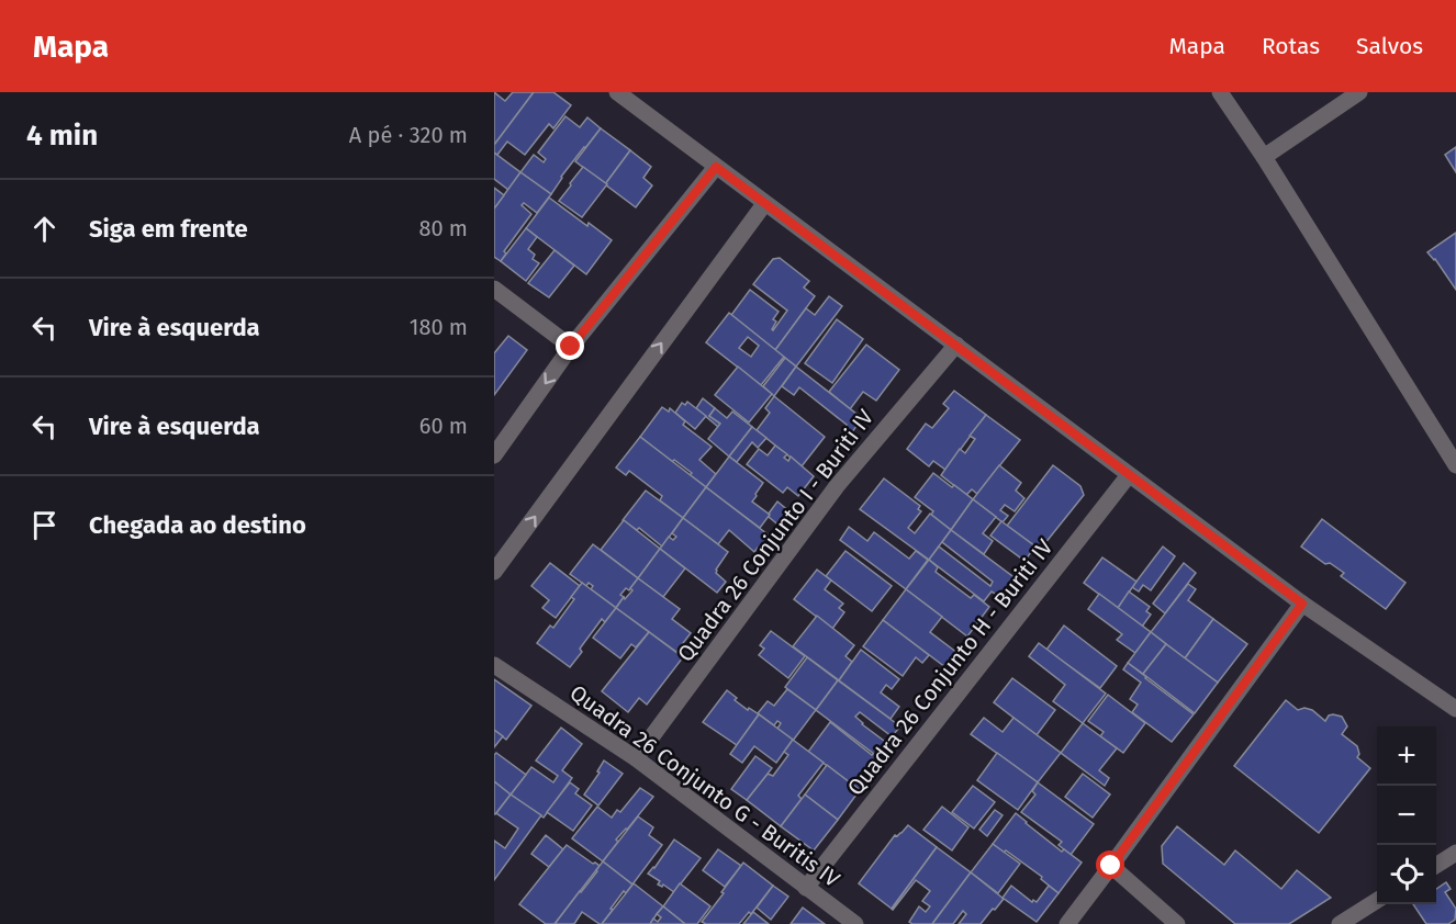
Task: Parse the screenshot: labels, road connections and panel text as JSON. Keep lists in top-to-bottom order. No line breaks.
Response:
{"streets":{"street":["Quadra 26 Conjunto I - Buriti IV","Quadra 26 Conjunto H - Buriti IV","Quadra 26 Conjunto G - Buritis IV"]},"crossings":[["Quadra 26 Conjunto I - Buriti IV","Quadra 26 Conjunto G - Buritis IV"],["Quadra 26 Conjunto H - Buriti IV","Quadra 26 Conjunto G - Buritis IV"]],"page":{"header":"Mapa","nav":["Mapa","Rotas","Salvos"],"heading":["4 min","A pé · 320 m"],"list":[["Siga em frente","80 m"],["Vire à esquerda","180 m"],["Vire à esquerda","60 m"],"Chegada ao destino"],"map_buttons":["+","−"]}}
